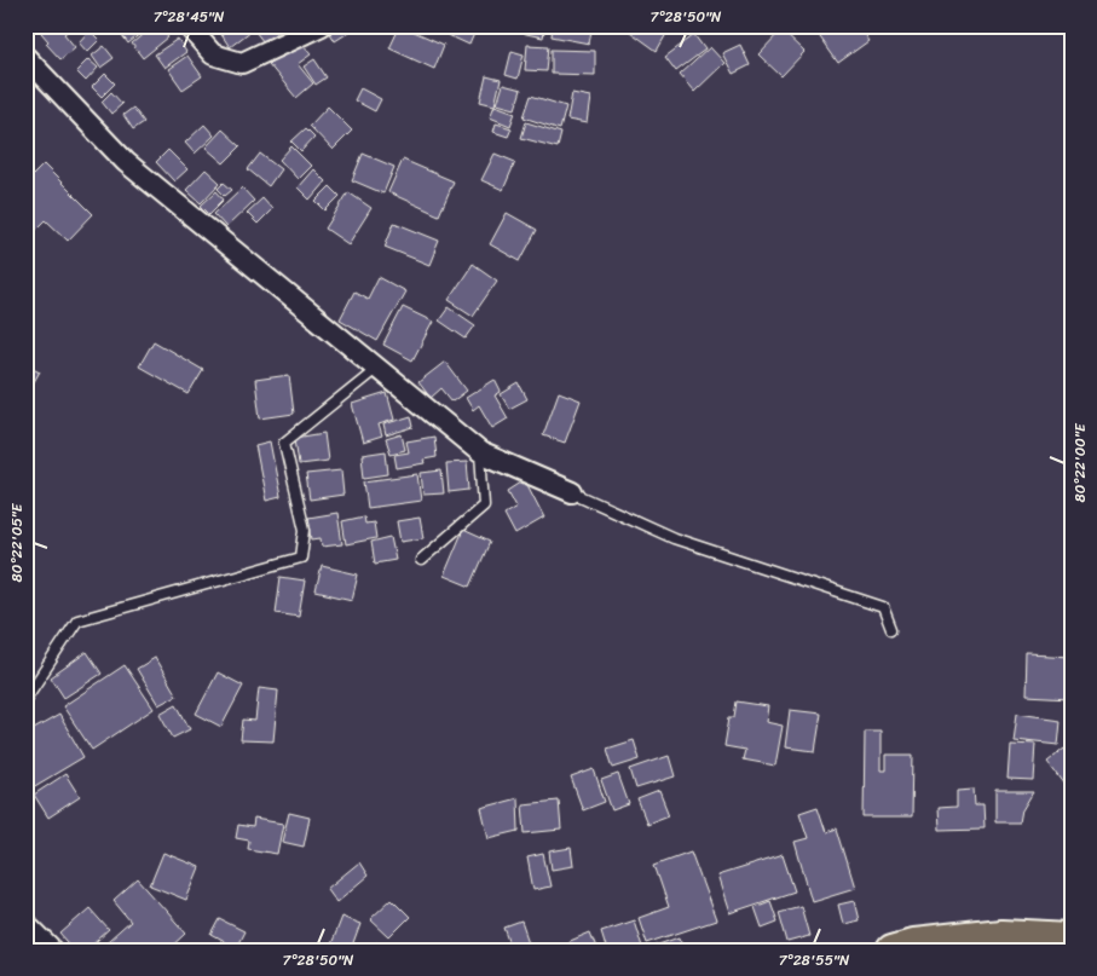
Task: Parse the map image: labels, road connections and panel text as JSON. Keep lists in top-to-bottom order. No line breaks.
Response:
{"coordinates":["7°28'45\"N","7°28'50\"N","80°22'00\"E","80°22'05\"E","7°28'55\"N"]}
